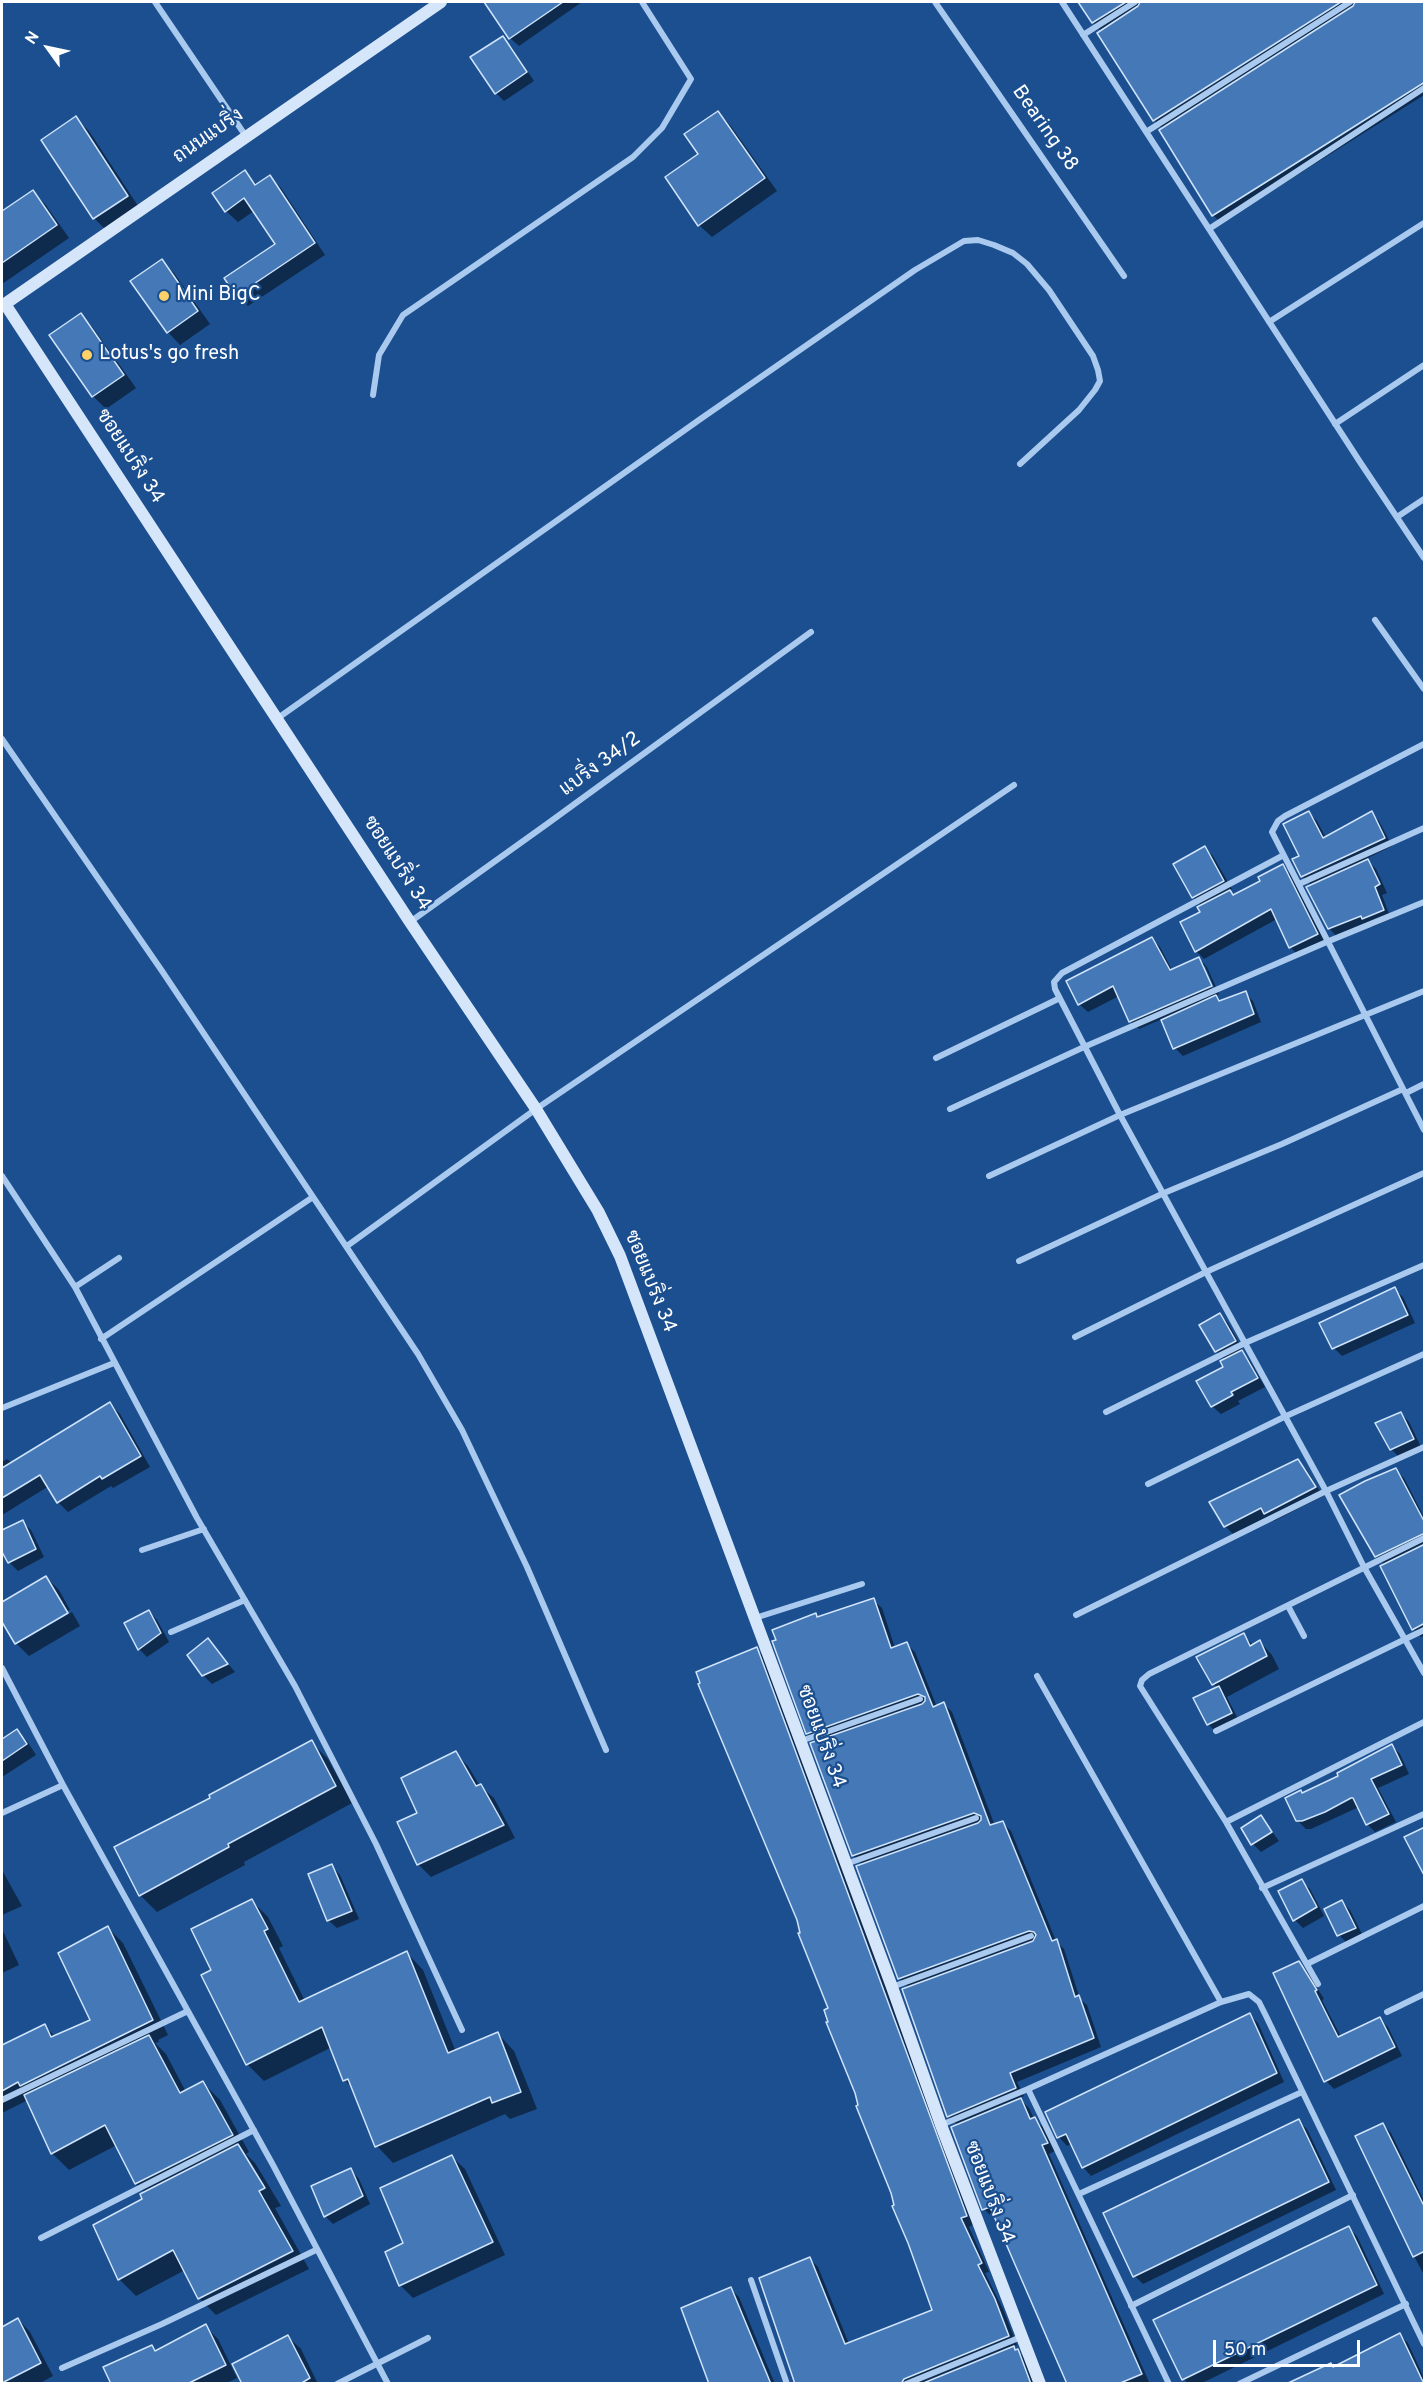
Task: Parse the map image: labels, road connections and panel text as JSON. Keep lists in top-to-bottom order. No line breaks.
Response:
{"streets":{"street":["Bearing 38","ถนนแบริ่ง","ซอยแบริ่ง 34","แบริ่ง 34/2"]},"crossings":[["ถนนแบริ่ง","ซอยแบริ่ง 34"],["ซอยแบริ่ง 34","แบริ่ง 34/2"]],"places":["Mini BigC","Lotus's go fresh"],"scale_bar":"50 m","north":"top left"}
